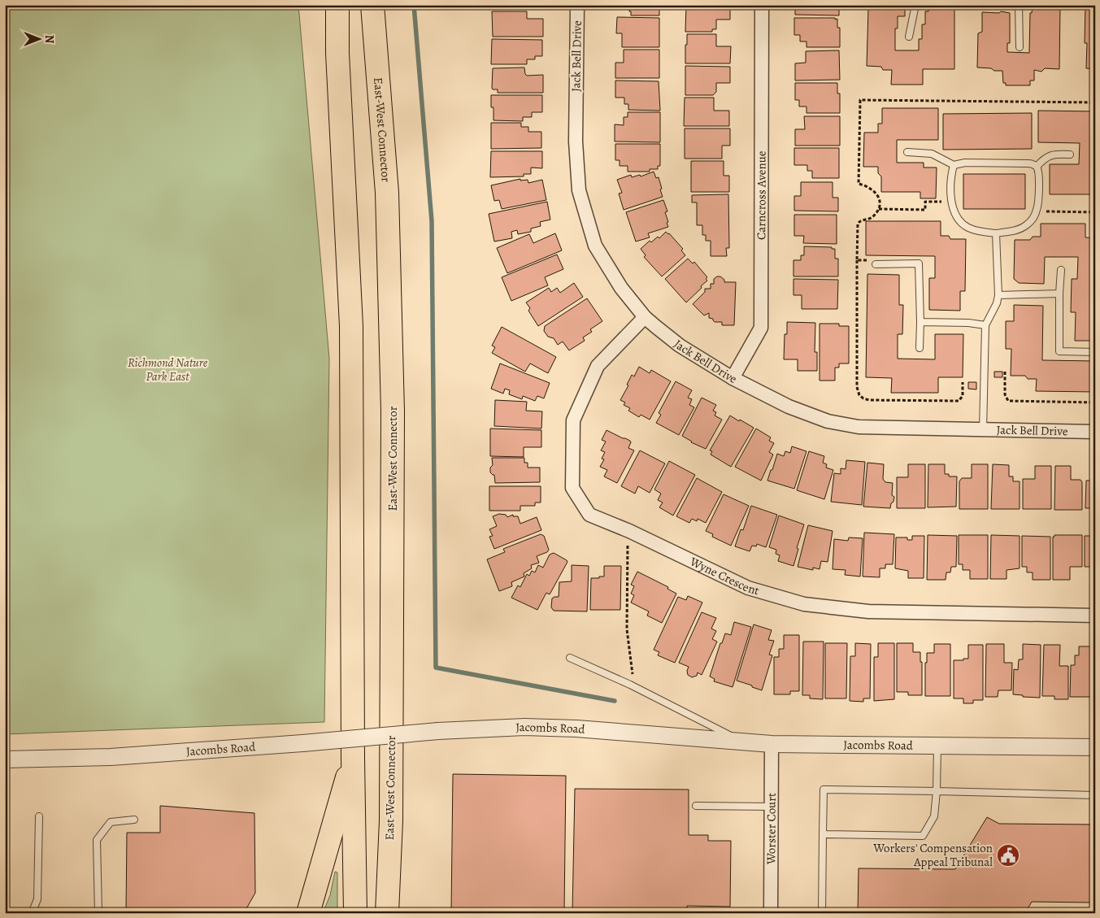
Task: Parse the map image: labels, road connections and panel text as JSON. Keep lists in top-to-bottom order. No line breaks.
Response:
{"streets":{"highway":["East-West Connector"],"street":["Jack Bell Drive","Carncross Avenue","Wyne Crescent","Jacombs Road","Worster Court"]},"crossings":[["Jack Bell Drive","Carncross Avenue"],["Jack Bell Drive","Wyne Crescent"],["Jacombs Road","Worster Court"]],"parks":["Richmond Nature Park East"],"places":{"public building":["Workers' Compensation Appeal Tribunal"]},"north":"right"}
